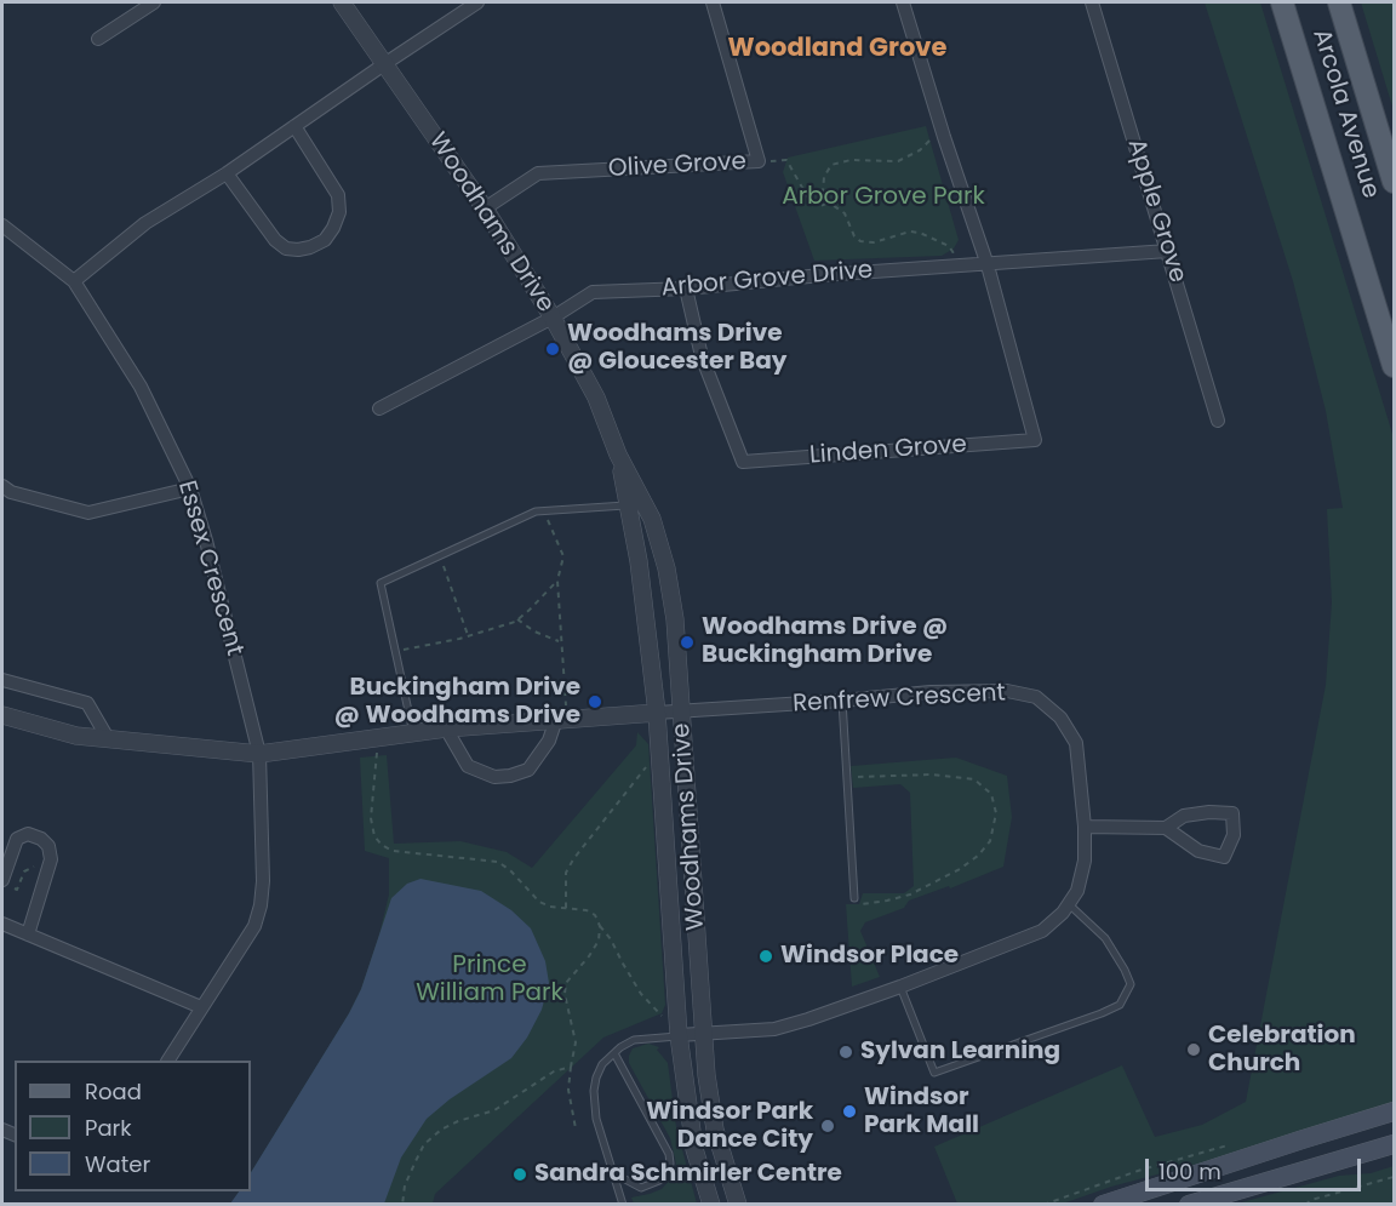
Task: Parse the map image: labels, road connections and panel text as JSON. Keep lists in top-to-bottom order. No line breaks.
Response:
{"streets":{"main road":["Arcola Avenue"],"street":["Olive Grove","Apple Grove","Woodhams Drive","Arbor Grove Drive","Linden Grove","Essex Crescent","Renfrew Crescent"]},"crossings":[["Olive Grove","Woodhams Drive"],["Apple Grove","Arbor Grove Drive"],["Woodhams Drive","Arbor Grove Drive"],["Woodhams Drive","Renfrew Crescent"],["Arbor Grove Drive","Linden Grove"]],"districts":["Woodland Grove"],"parks":["Arbor Grove Park","Prince William Park"],"places":["Woodhams Drive @ Gloucester Bay","Woodhams Drive @ Buckingham Drive","Buckingham Drive @ Woodhams Drive","Windsor Place","Celebration Church","Sylvan Learning","Windsor Park Mall","Windsor Park Dance City","Sandra Schmirler Centre"],"legend":["Road","Park","Water"],"scale_bar":"100 m"}
